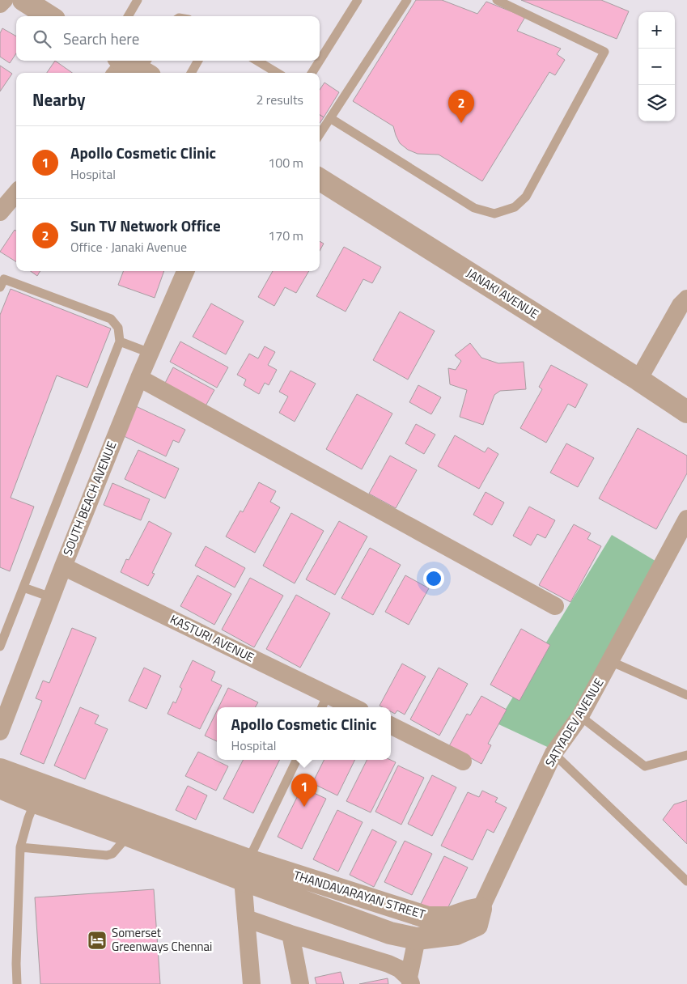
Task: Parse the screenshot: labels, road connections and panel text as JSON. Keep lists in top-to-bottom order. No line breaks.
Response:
{"streets":{"street":["JANAKI AVENUE","SOUTH BEACH AVENUE","KASTURI AVENUE","SATYADEV AVENUE","THANDAVARAYAN STREET"]},"crossings":[["SOUTH BEACH AVENUE","KASTURI AVENUE"],["SATYADEV AVENUE","THANDAVARAYAN STREET"]],"places":{"hotel":["Somerset Greenways Chennai"]},"page":{"map_buttons":["+","−"],"search":"Search here","heading":["Nearby","2 results"],"pins":["2","1"],"list":[{"mark":"1","name":"Apollo Cosmetic Clinic","note":"Hospital","value":"100 m"},{"mark":"2","name":"Sun TV Network Office","note":"Office · Janaki Avenue","value":"170 m"}],"popup":["Apollo Cosmetic Clinic","Hospital"]}}
